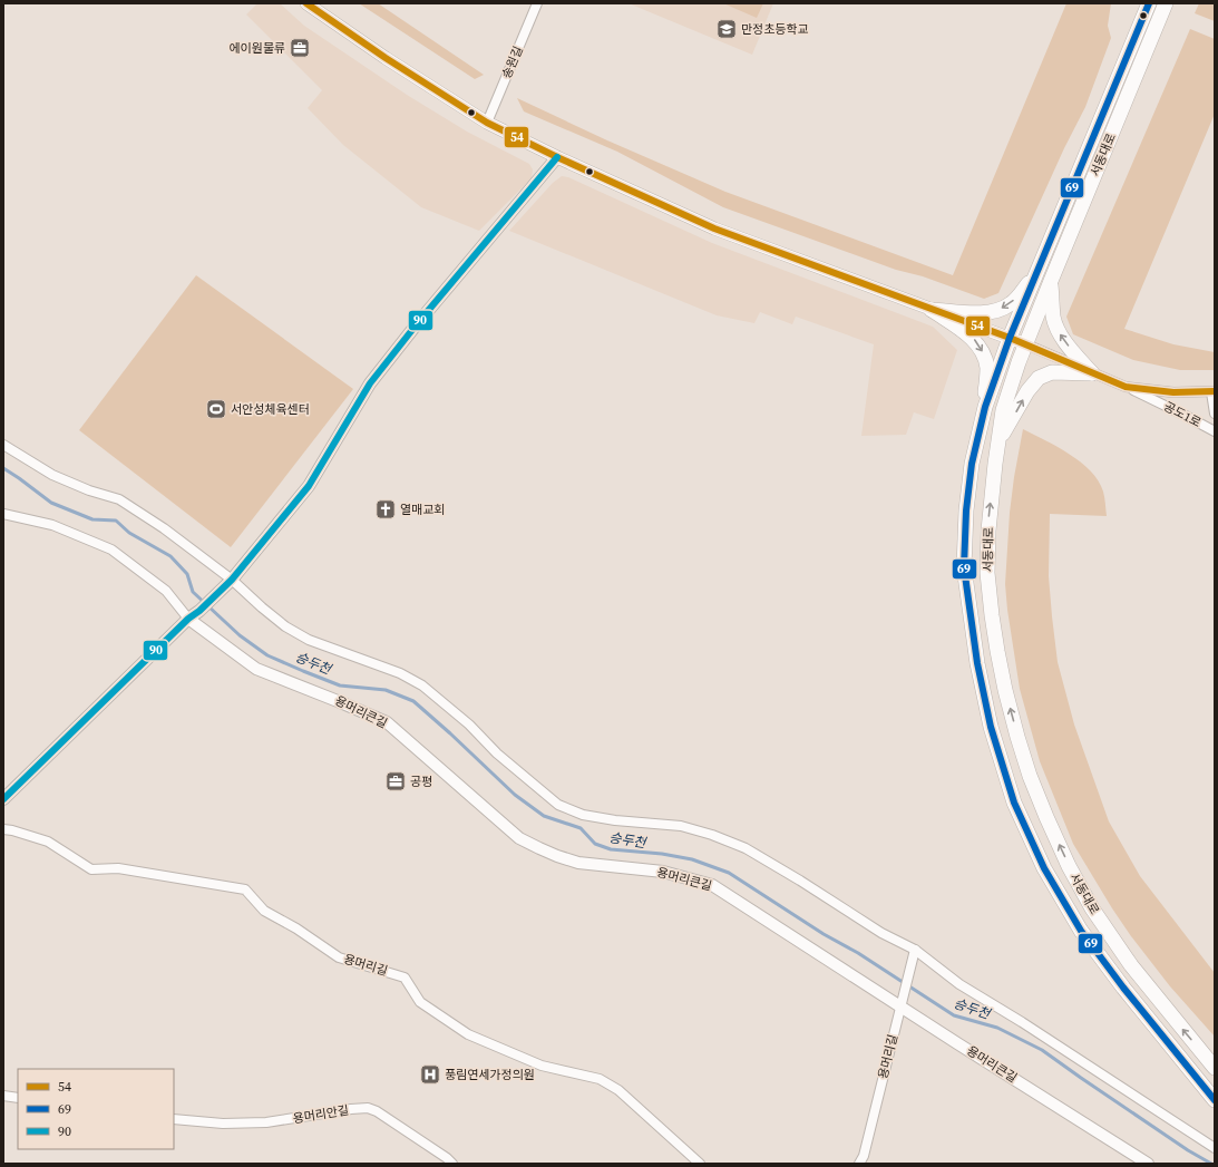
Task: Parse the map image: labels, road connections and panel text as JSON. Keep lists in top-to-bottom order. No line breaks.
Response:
{"streets":{"main road":["서동대로"],"street":["송원길","공도1로","용머리큰길","용머리길","용머리안길"]},"crossings":[["용머리큰길","용머리길"]],"water":["승두천"],"places":{"school or university":["만정초등학교"],"office":["에이원물류","공평"],"sports":["서안성체육센터"],"church":["열매교회"],"hospital":["풍림연세가정의원"]},"lines":["transit line 54","transit line 69","transit line 90"],"legend":["54","69","90"]}
